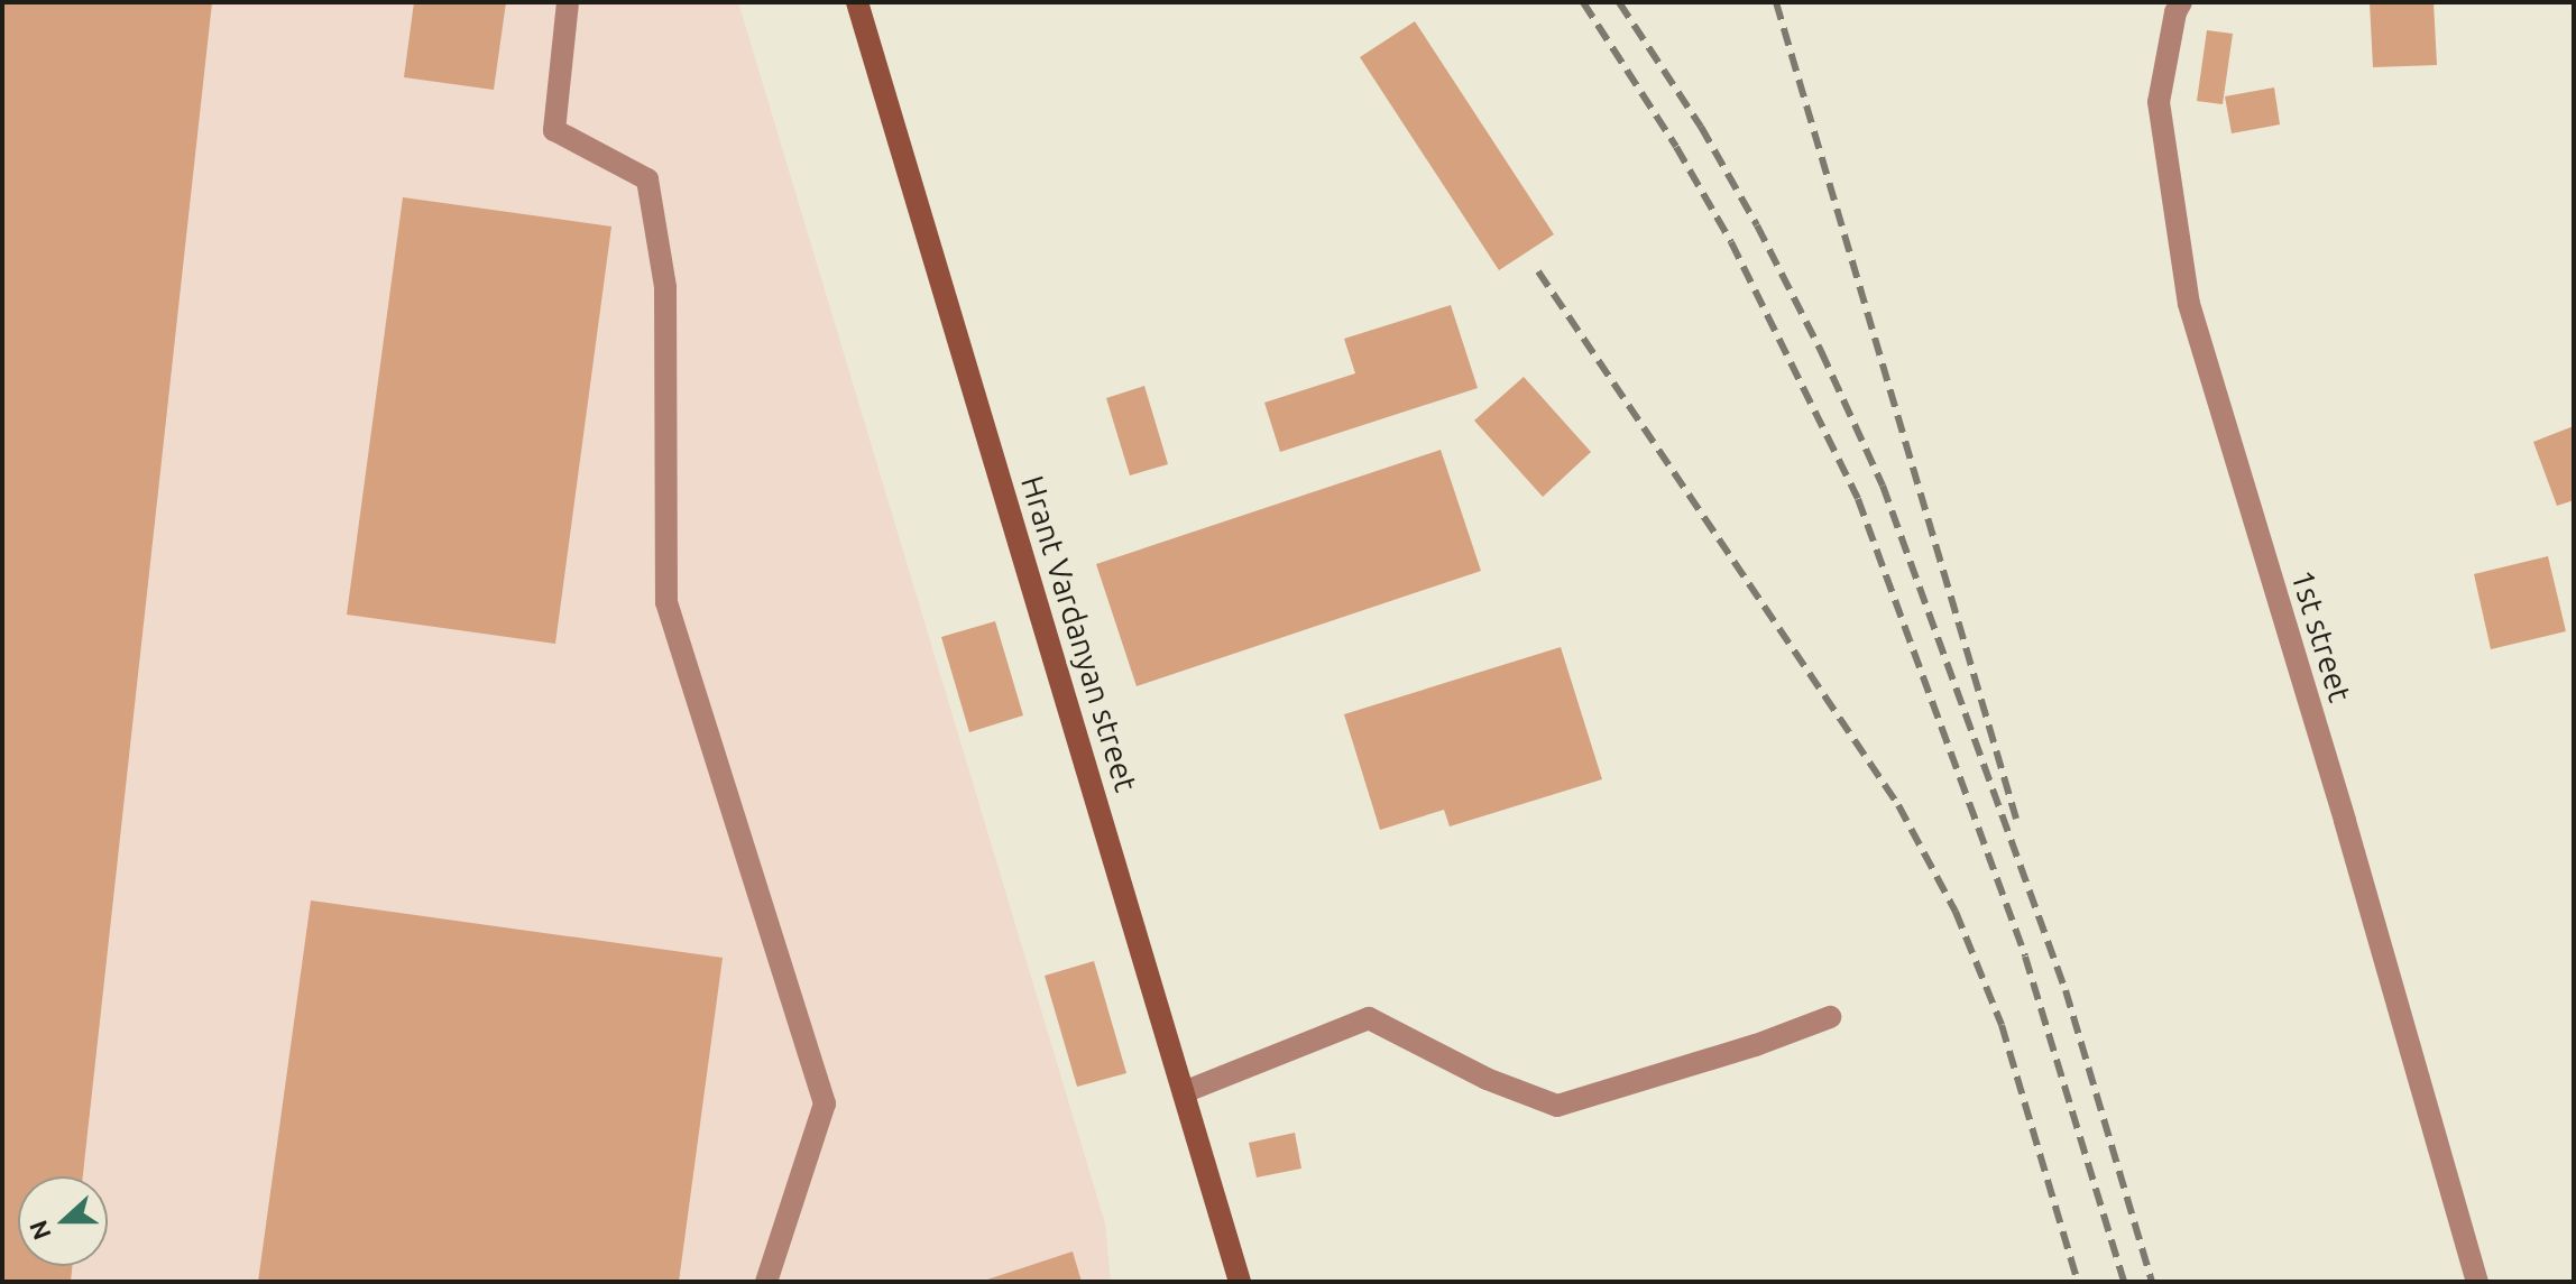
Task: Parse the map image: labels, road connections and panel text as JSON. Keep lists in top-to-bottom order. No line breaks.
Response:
{"streets":{"main road":["Hrant Vardanyan street"],"street":["1st street"]},"north":"left"}
